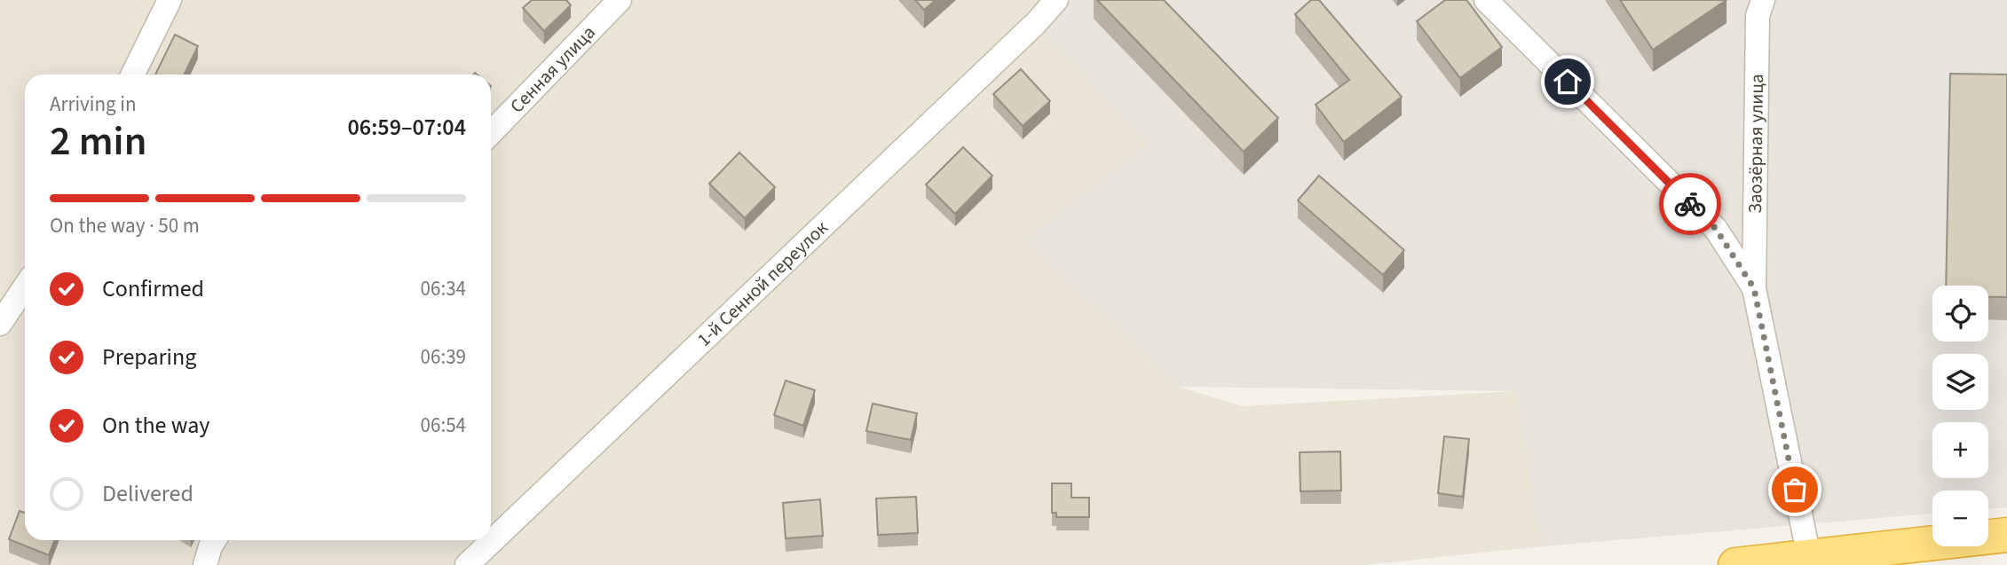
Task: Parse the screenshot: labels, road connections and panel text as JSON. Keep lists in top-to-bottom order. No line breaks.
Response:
{"streets":{"street":["Сенная улица","Заозёрная улица","1-й Сенной переулок"]},"page":{"heading":["2 min","Arriving in","06:59–07:04"],"bar":"On the way · 50 m","list":[["Confirmed","06:34"],["Preparing","06:39"],["On the way","06:54"],"Delivered"],"map_buttons":["+","−"]}}
